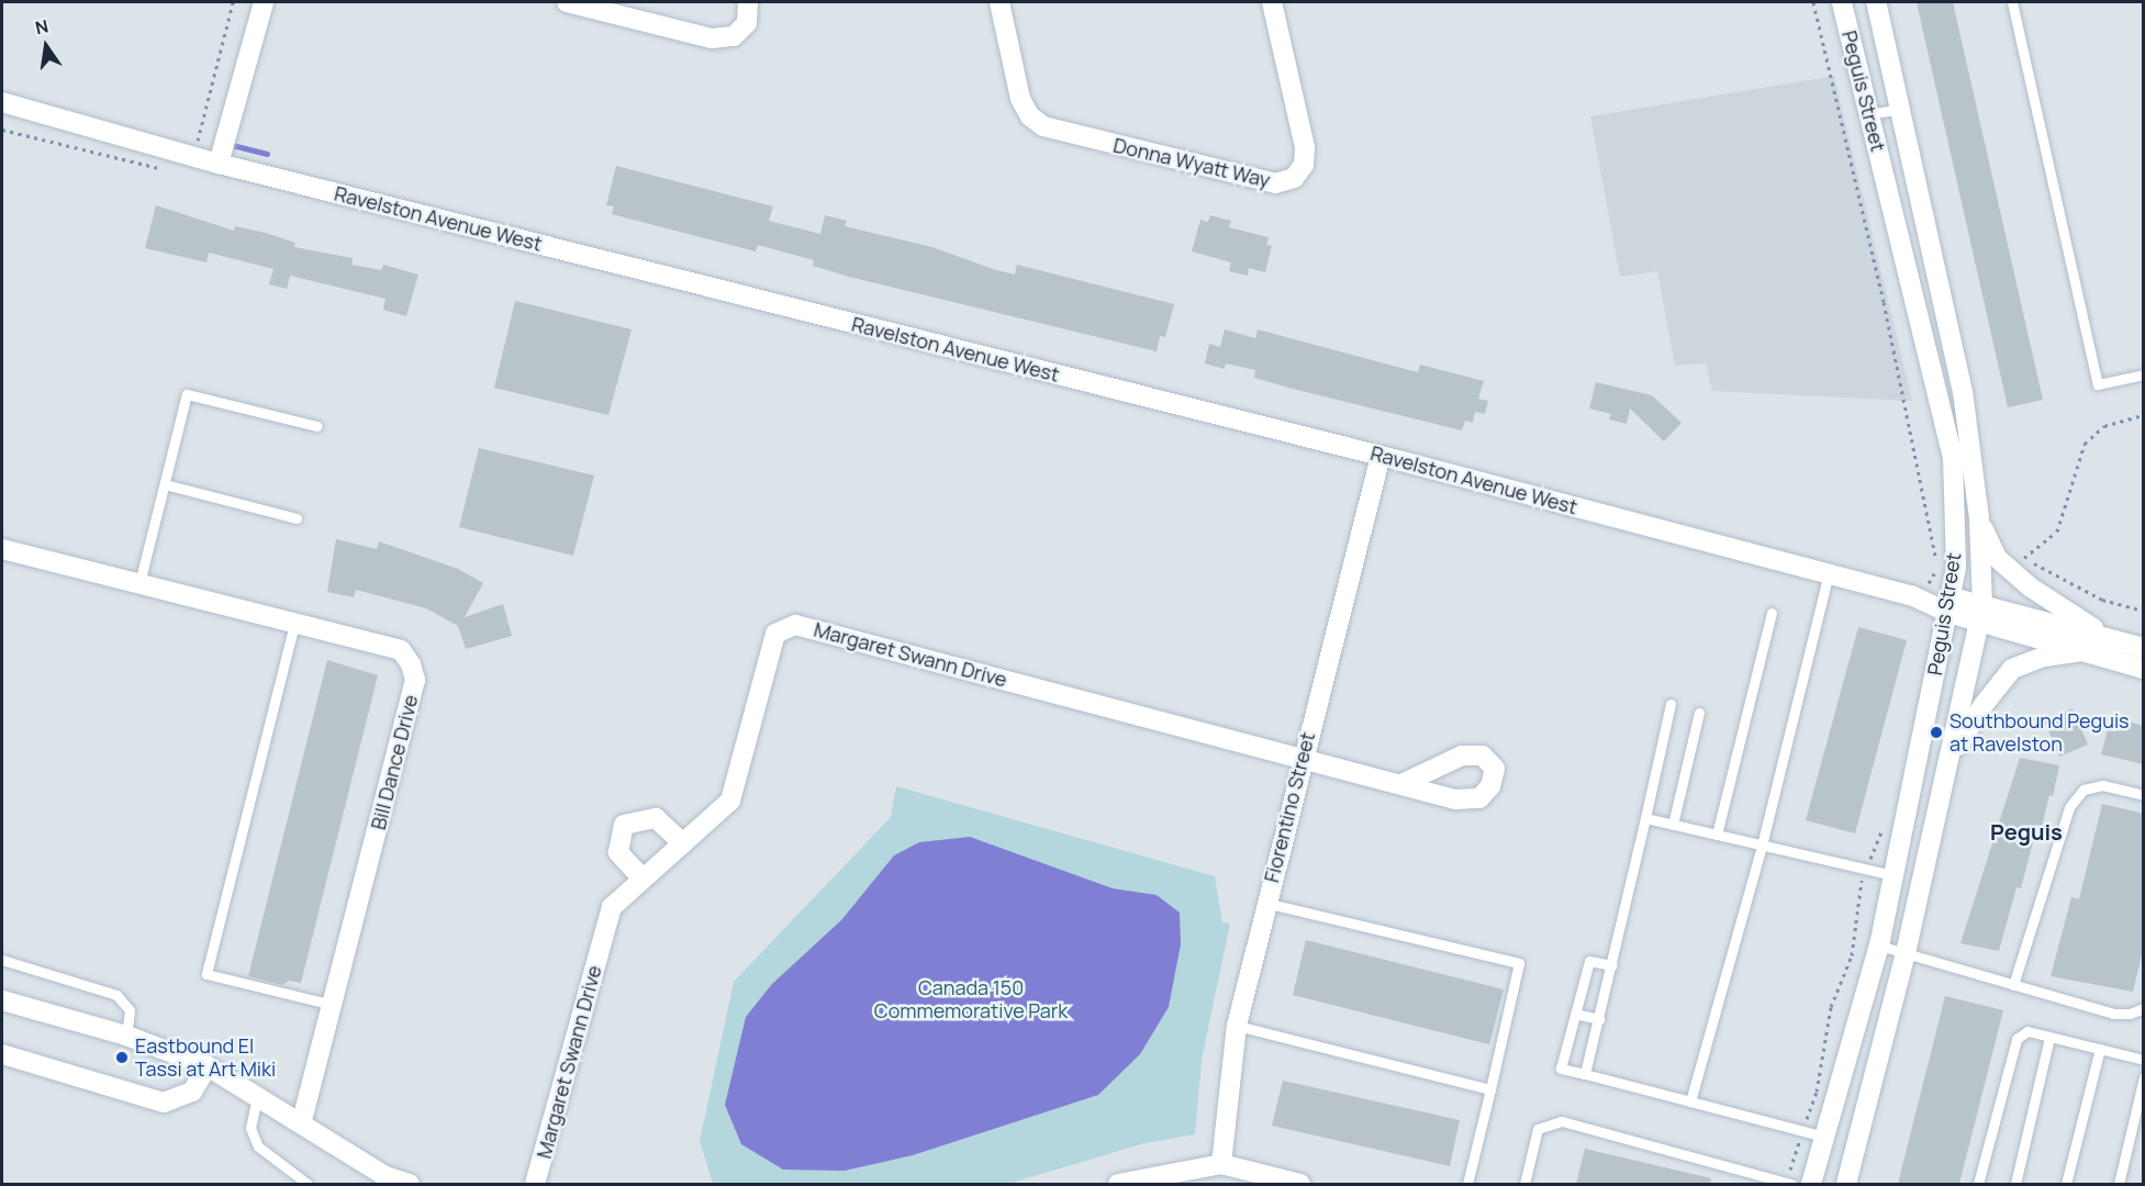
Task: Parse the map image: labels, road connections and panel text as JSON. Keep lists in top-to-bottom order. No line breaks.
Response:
{"streets":{"street":["Peguis Street","Donna Wyatt Way","Ravelston Avenue West","Margaret Swann Drive","Bill Dance Drive","Fiorentino Street"]},"crossings":[["Peguis Street","Ravelston Avenue West"],["Ravelston Avenue West","Fiorentino Street"],["Margaret Swann Drive","Fiorentino Street"]],"districts":["Peguis"],"parks":["Canada 150 Commemorative Park"],"places":["Southbound Peguis at Ravelston","Eastbound El Tassi at Art Miki"],"north":"top"}
